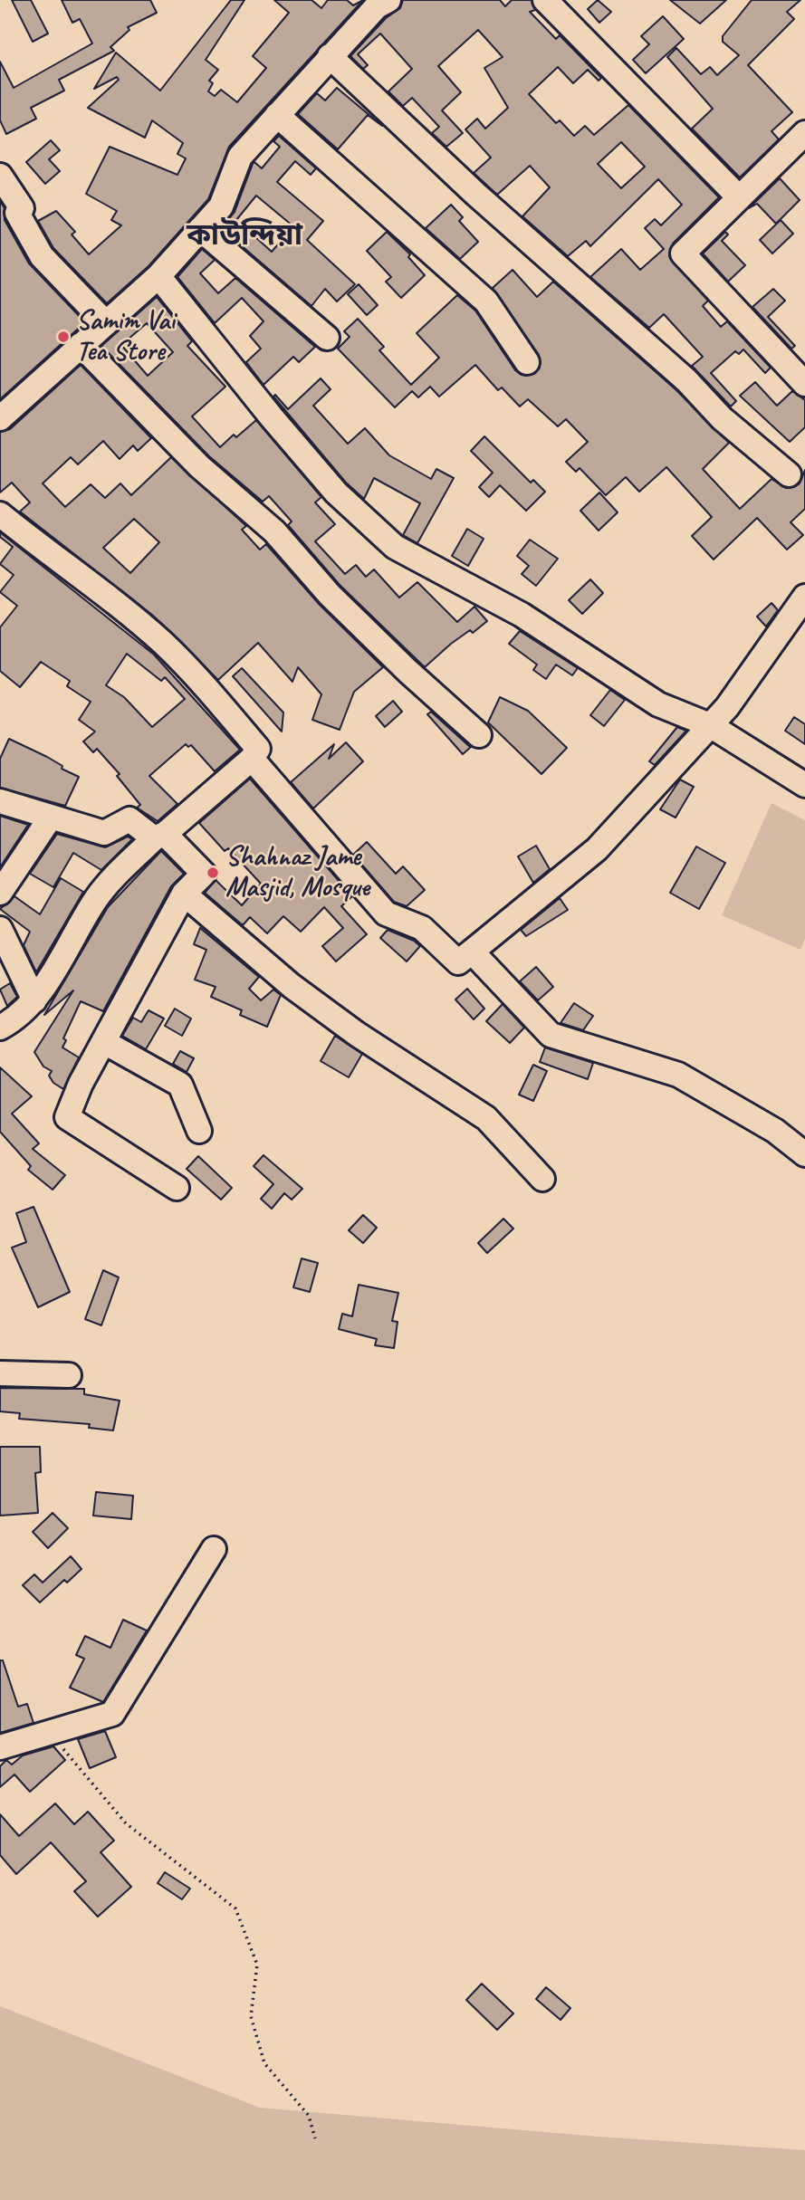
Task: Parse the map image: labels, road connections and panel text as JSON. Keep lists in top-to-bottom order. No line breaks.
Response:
{"districts":["কাউন্দিয়া"],"places":["Samim Vai Tea Store","Shahnaz Jame Masjid, Mosque"]}
